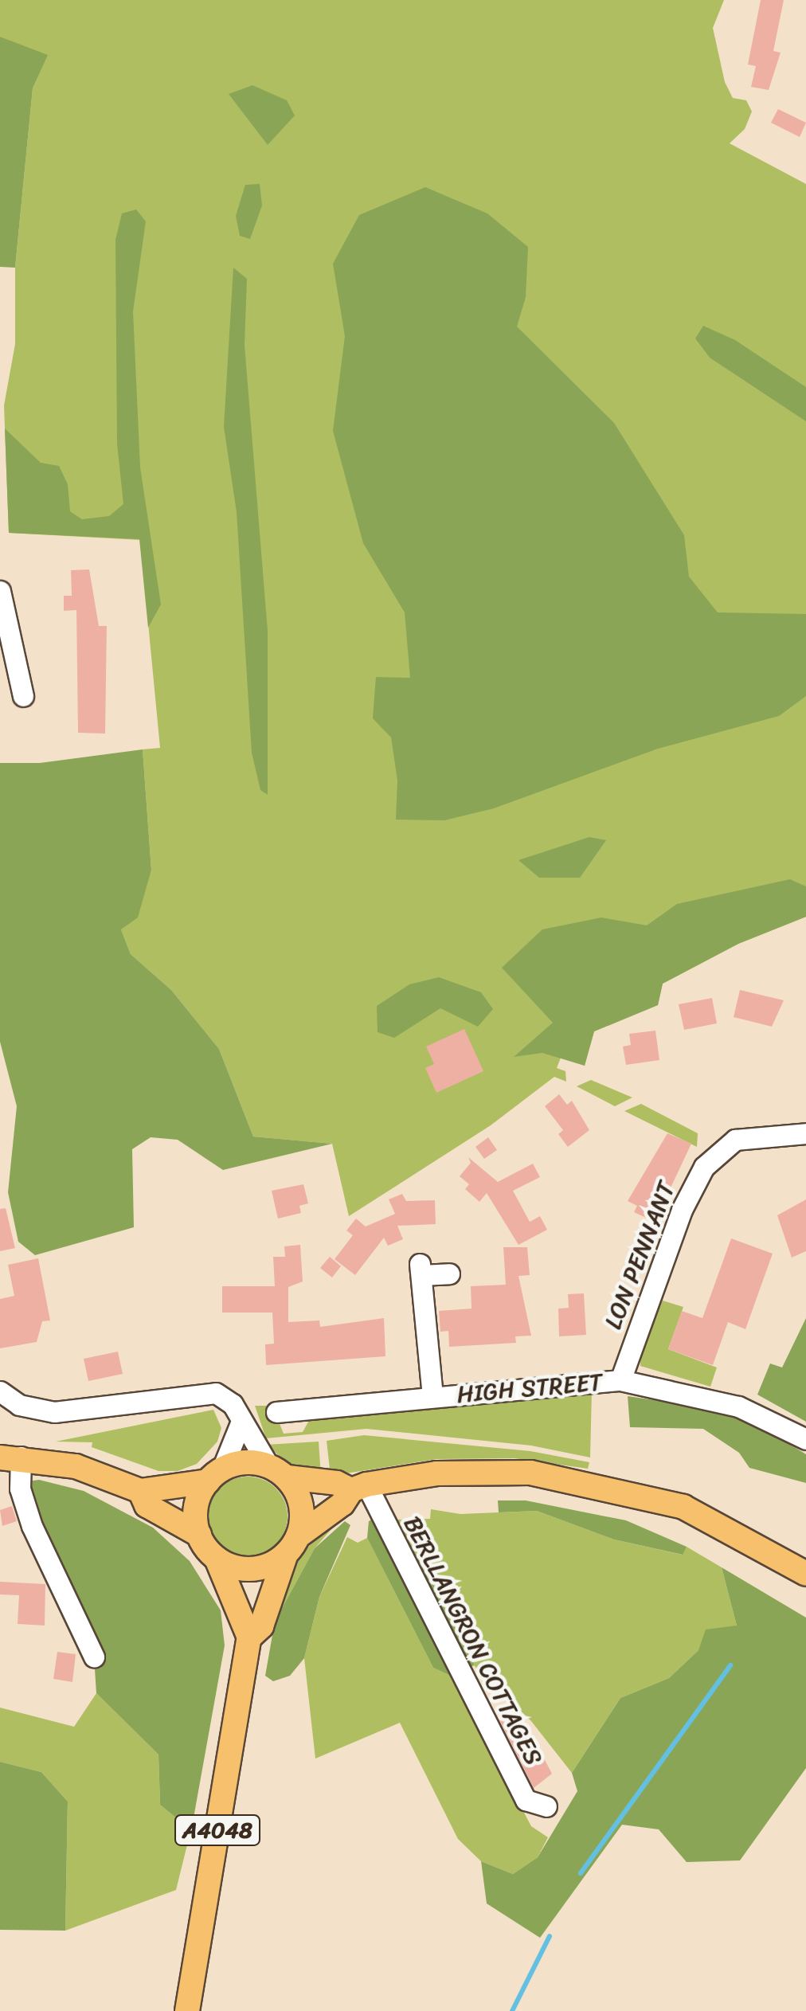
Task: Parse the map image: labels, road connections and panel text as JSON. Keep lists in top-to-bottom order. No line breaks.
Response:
{"streets":{"main road":["A4048"],"street":["LON PENNANT","HIGH STREET","BERLLANGRON COTTAGES"]},"crossings":[["LON PENNANT","HIGH STREET"]]}
